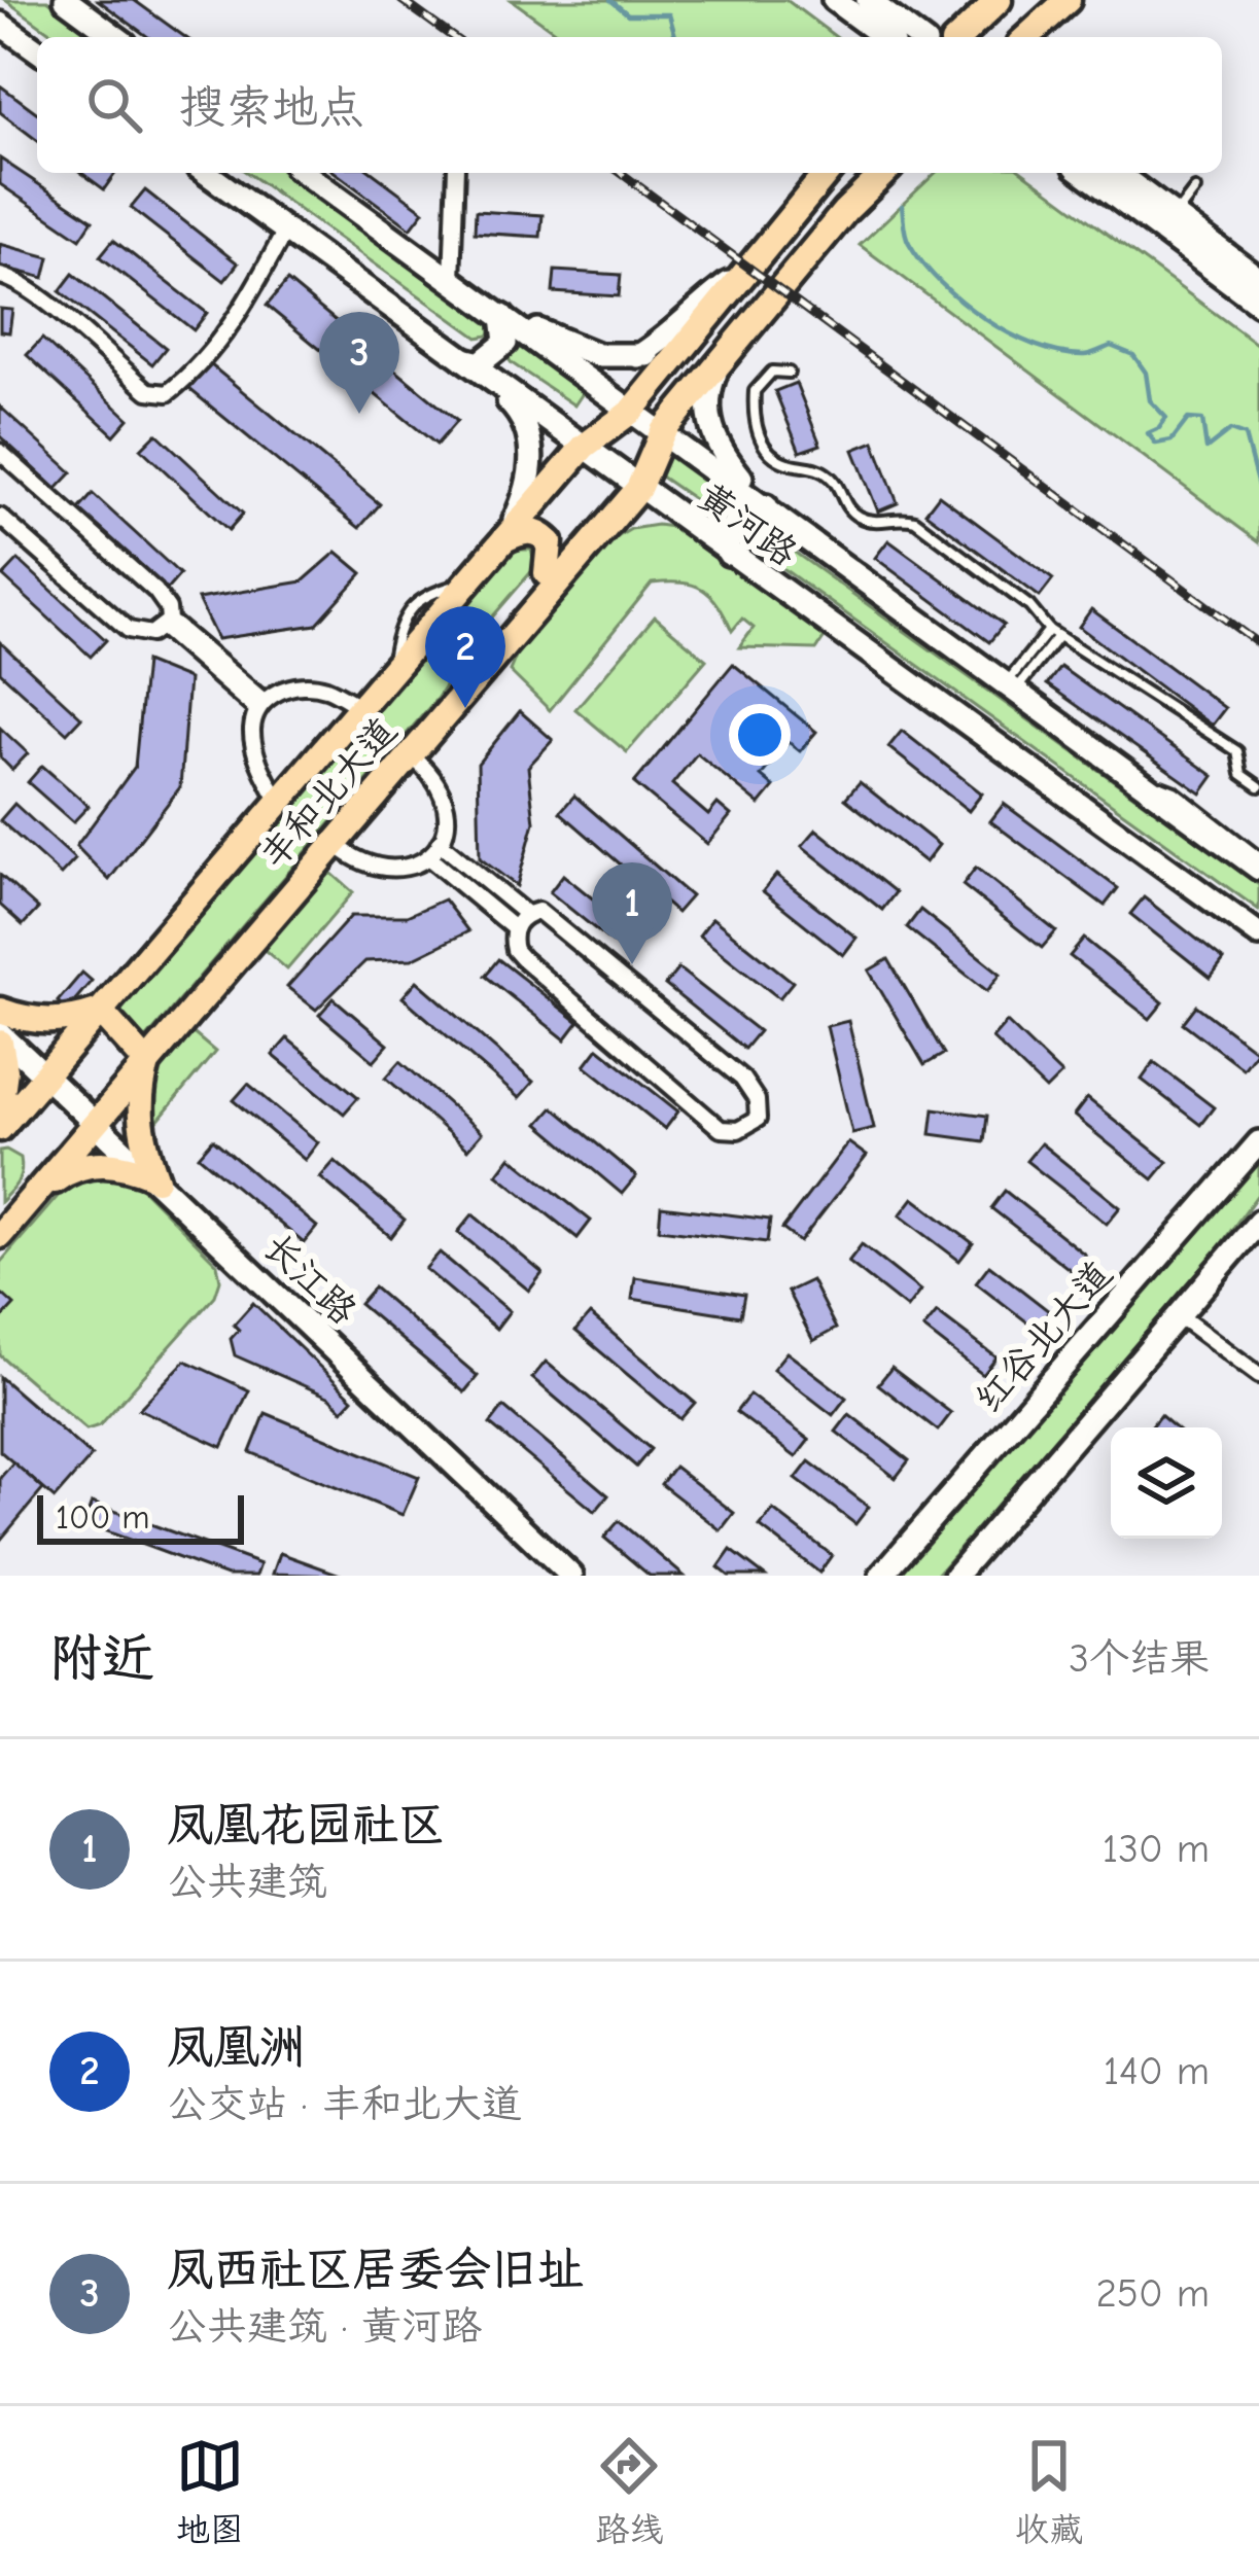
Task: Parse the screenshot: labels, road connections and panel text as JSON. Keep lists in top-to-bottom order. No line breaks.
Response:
{"streets":{"highway":["丰和北大道"],"main road":["黄河路","长江路","红谷北大道"]},"crossings":[["黄河路","丰和北大道"],["丰和北大道","长江路"]],"scale_bar":"100 m","page":{"search":"搜索地点","pins":["3","2","1"],"scale":"100 m","heading":["附近","3个结果"],"list":[{"mark":"1","name":"凤凰花园社区","note":"公共建筑","value":"130 m"},{"mark":"2","name":"凤凰洲","note":"公交站 · 丰和北大道","value":"140 m"},{"mark":"3","name":"凤西社区居委会旧址","note":"公共建筑 · 黄河路","value":"250 m"}],"nav":["地图","路线","收藏"]}}
